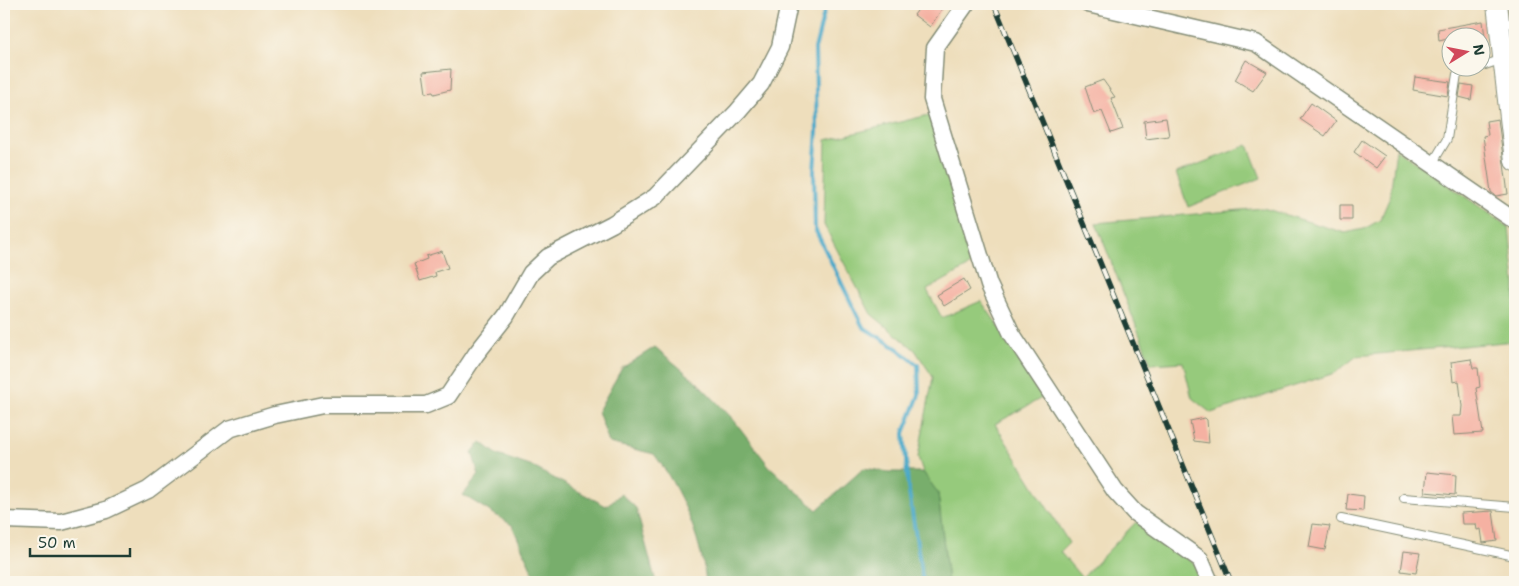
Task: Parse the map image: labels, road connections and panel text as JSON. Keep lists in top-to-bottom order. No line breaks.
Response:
{"scale_bar":"50 m","north":"right"}
